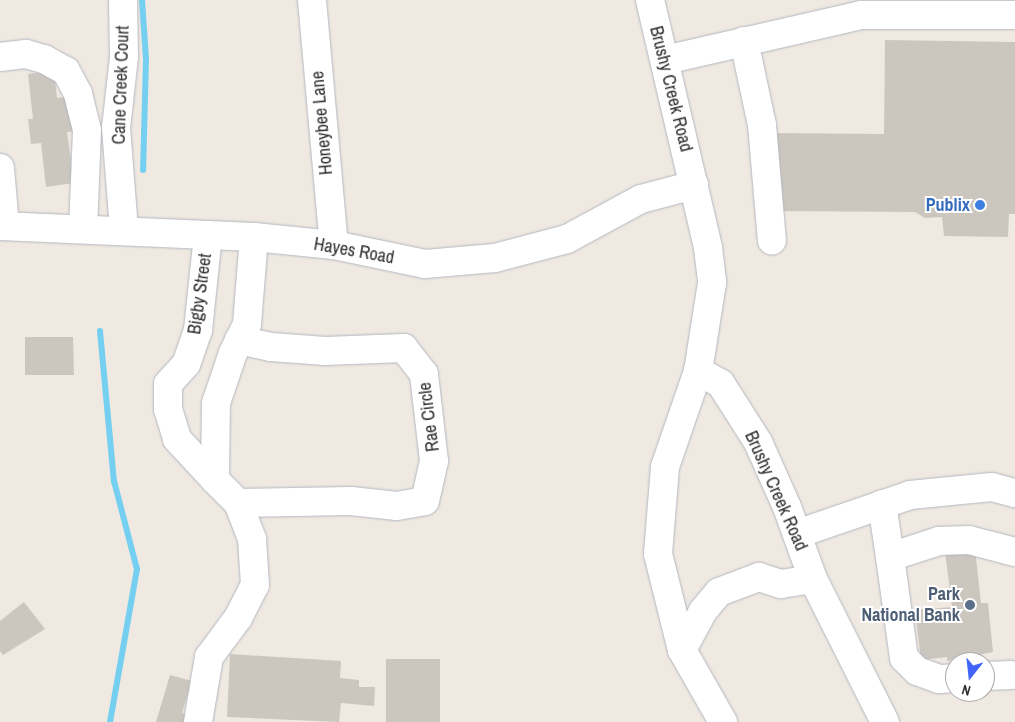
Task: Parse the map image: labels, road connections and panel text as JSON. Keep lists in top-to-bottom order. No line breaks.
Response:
{"streets":{"street":["Cane Creek Court","Brushy Creek Road","Honeybee Lane","Hayes Road","Bigby Street","Rae Circle"]},"crossings":[["Cane Creek Court","Hayes Road"],["Brushy Creek Road","Hayes Road"],["Honeybee Lane","Hayes Road"],["Hayes Road","Bigby Street"],["Bigby Street","Rae Circle"]],"places":["Publix","Park National Bank"],"north":"bottom"}
